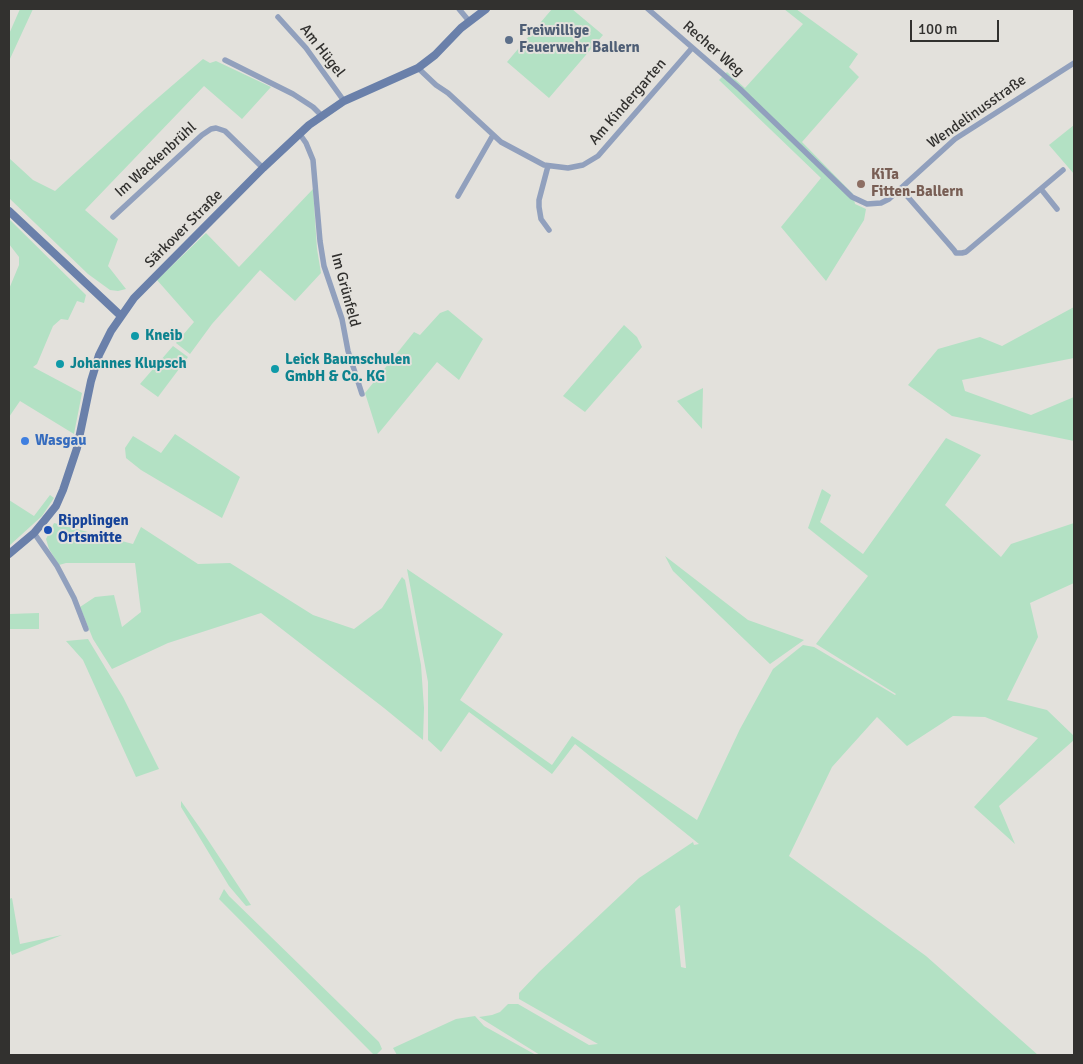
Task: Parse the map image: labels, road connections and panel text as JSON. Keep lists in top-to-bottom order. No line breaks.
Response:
{"streets":{"main road":["Särkover Straße"],"street":["Recher Weg","Am Hügel","Am Kindergarten","Wendelinusstraße","Im Wackenbrühl","Im Grünfeld"]},"crossings":[["Recher Weg","Am Kindergarten"],["Recher Weg","Wendelinusstraße"],["Am Hügel","Särkover Straße"],["Am Kindergarten","Särkover Straße"],["Im Wackenbrühl","Särkover Straße"],["Särkover Straße","Im Grünfeld"]],"places":["Freiwillige Feuerwehr Ballern","KiTa Fitten-Ballern","Kneib","Johannes Klupsch","Leick Baumschulen GmbH & Co. KG","Wasgau","Ripplingen Ortsmitte"],"scale_bar":"100 m"}
